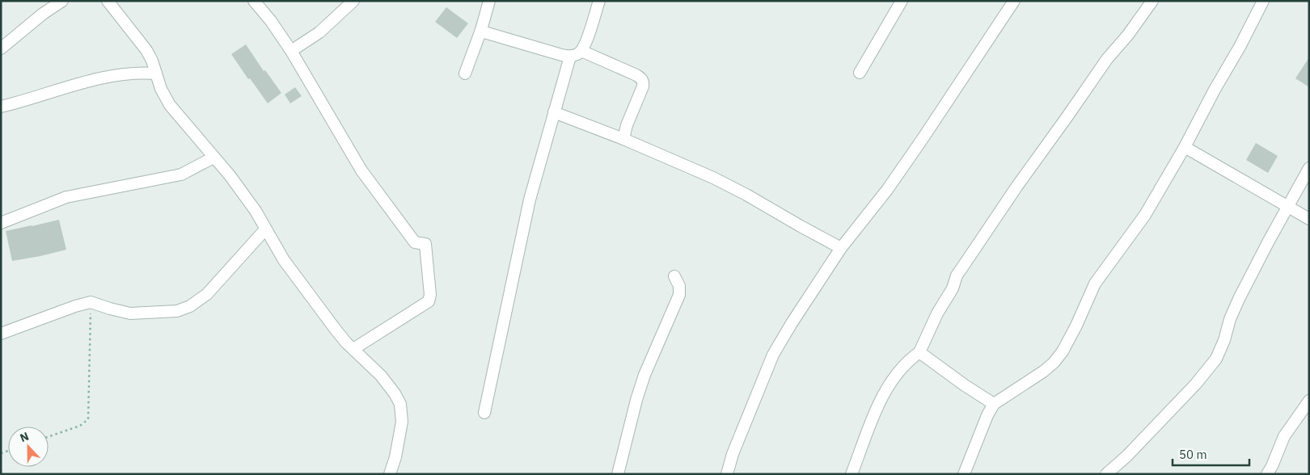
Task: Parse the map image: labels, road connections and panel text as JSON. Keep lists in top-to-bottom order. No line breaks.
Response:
{"scale_bar":"50 m","north":"top"}
